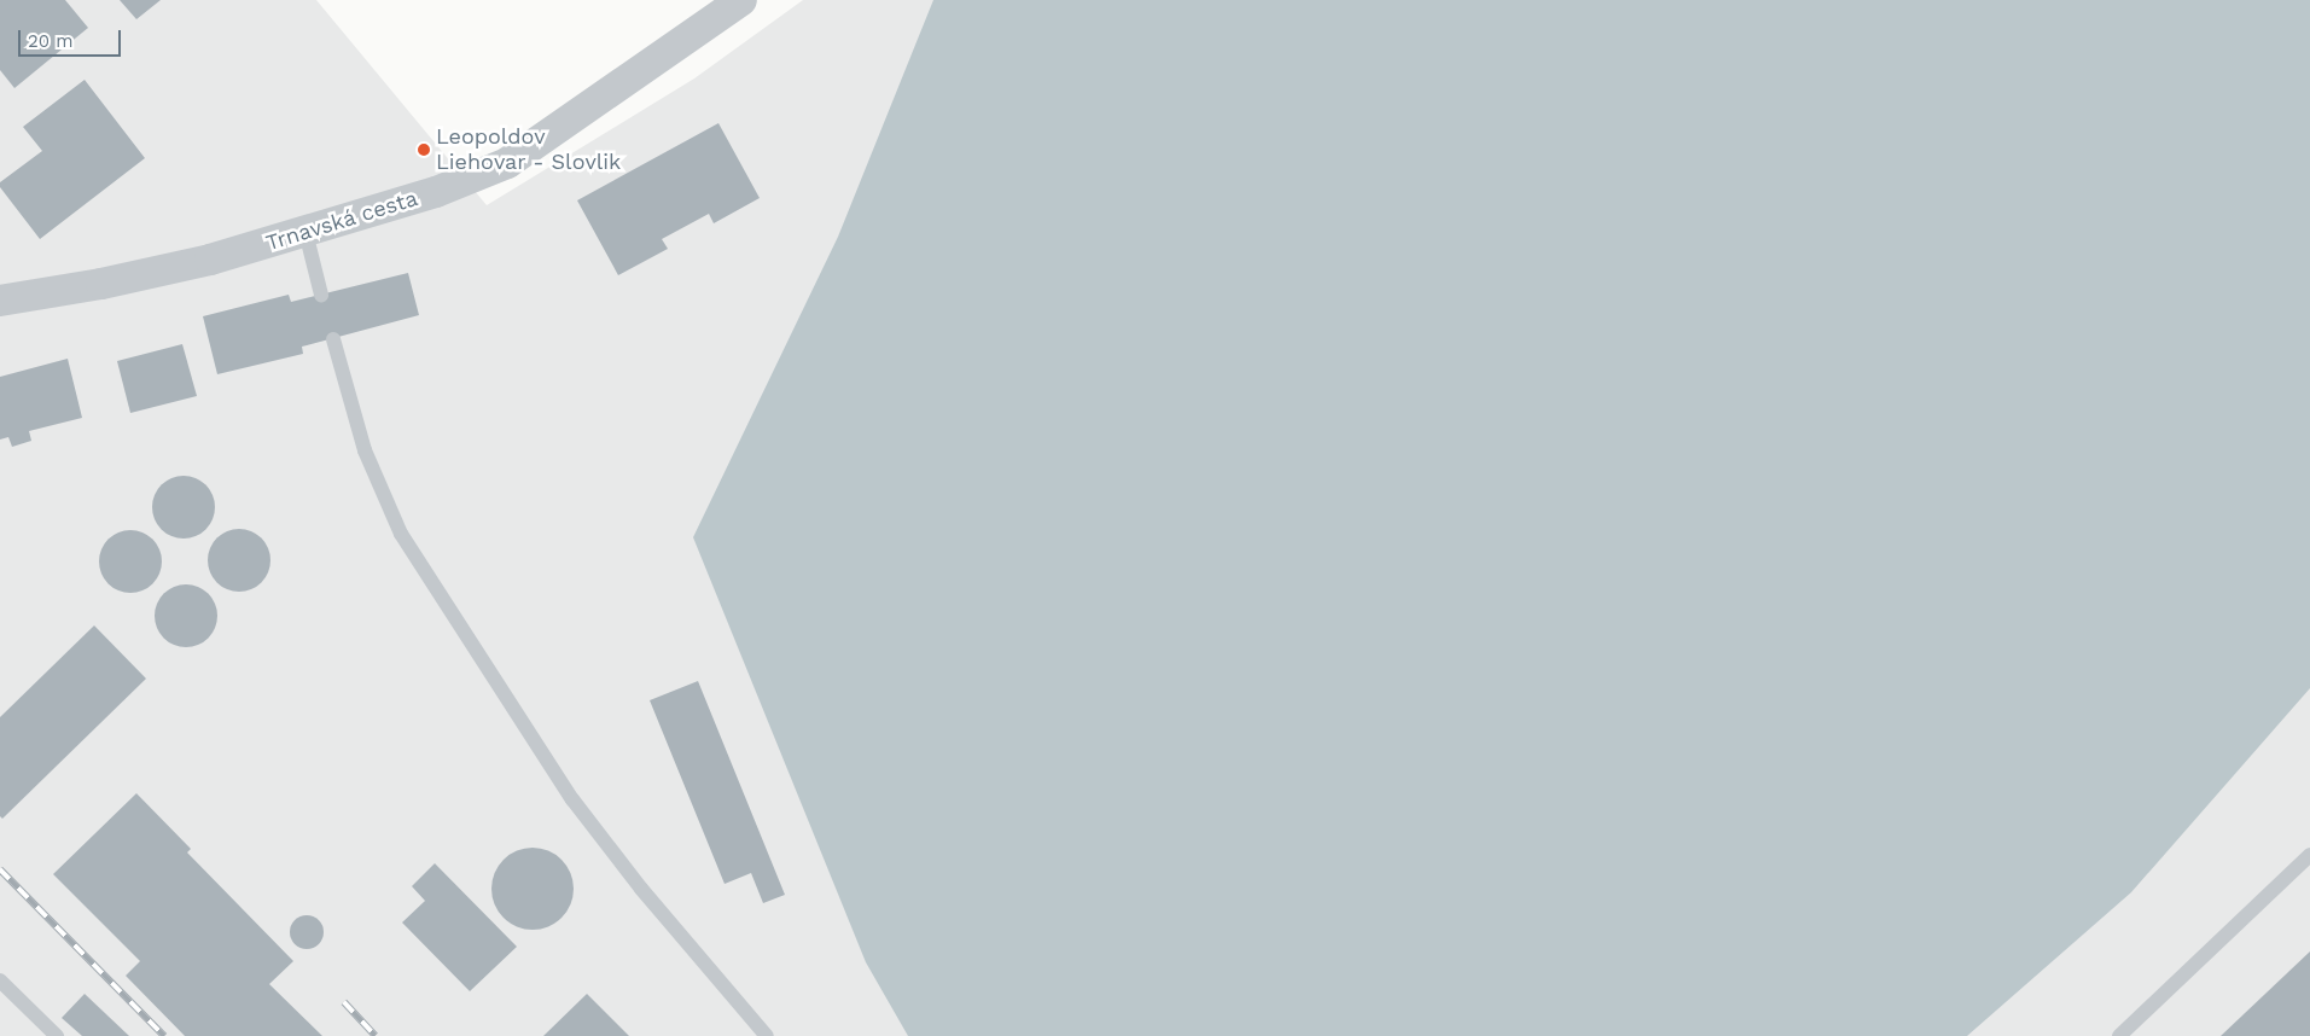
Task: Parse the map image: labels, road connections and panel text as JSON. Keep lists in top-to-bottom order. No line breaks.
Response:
{"streets":{"street":["Trnavská cesta"]},"places":["Leopoldov Liehovar - Slovlik"],"scale_bar":"20 m"}
